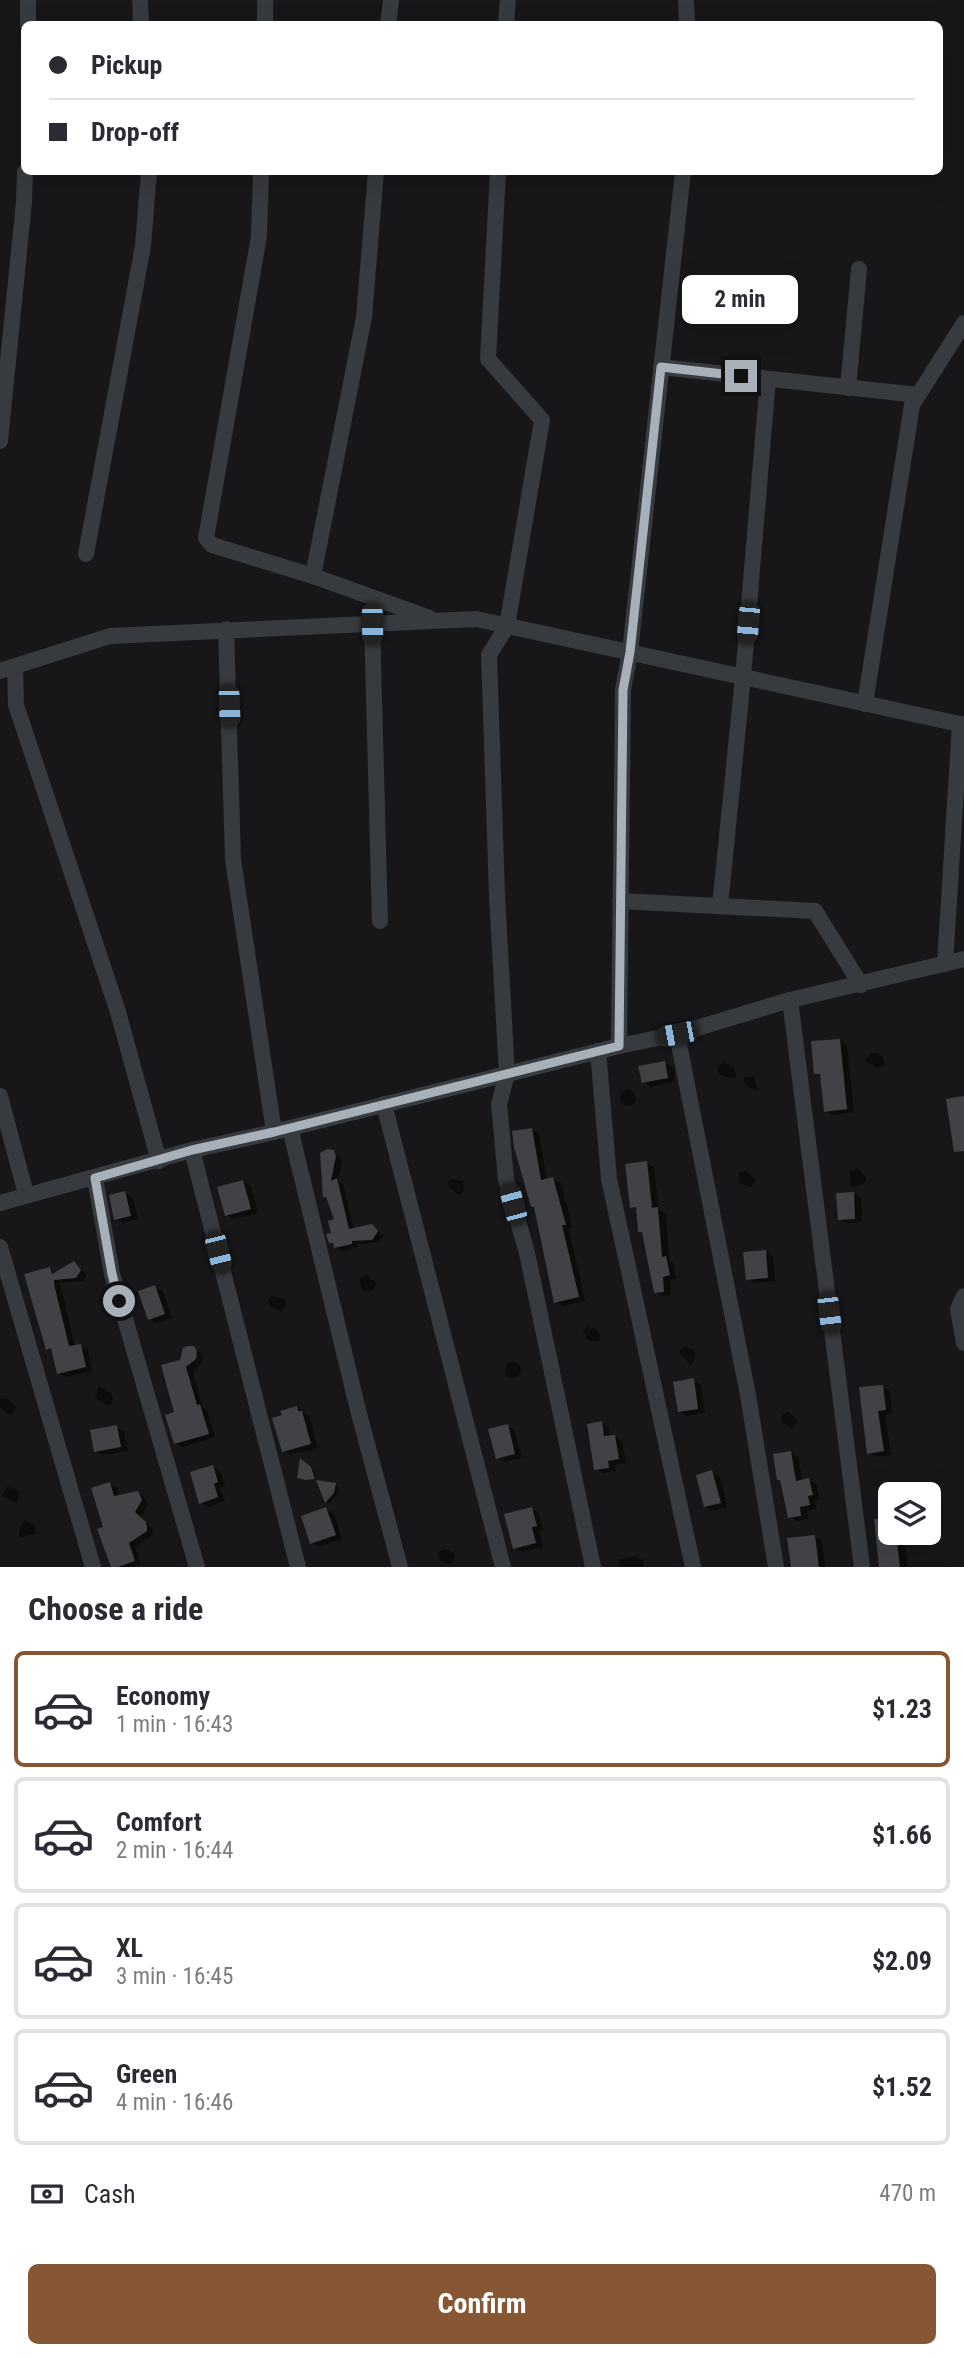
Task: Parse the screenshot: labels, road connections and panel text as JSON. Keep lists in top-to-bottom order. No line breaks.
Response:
{"page":{"banner":["Pickup","Drop-off"],"bubble":"2 min","heading":"Choose a ride","list":[{"name":"Economy","note":"1 min · 16:43","value":"$1.23"},{"name":"Comfort","note":"2 min · 16:44","value":"$1.66"},{"name":"XL","note":"3 min · 16:45","value":"$2.09"},{"name":"Green","note":"4 min · 16:46","value":"$1.52"}],"pay":["Cash","470 m"],"buttons":"Confirm"}}
